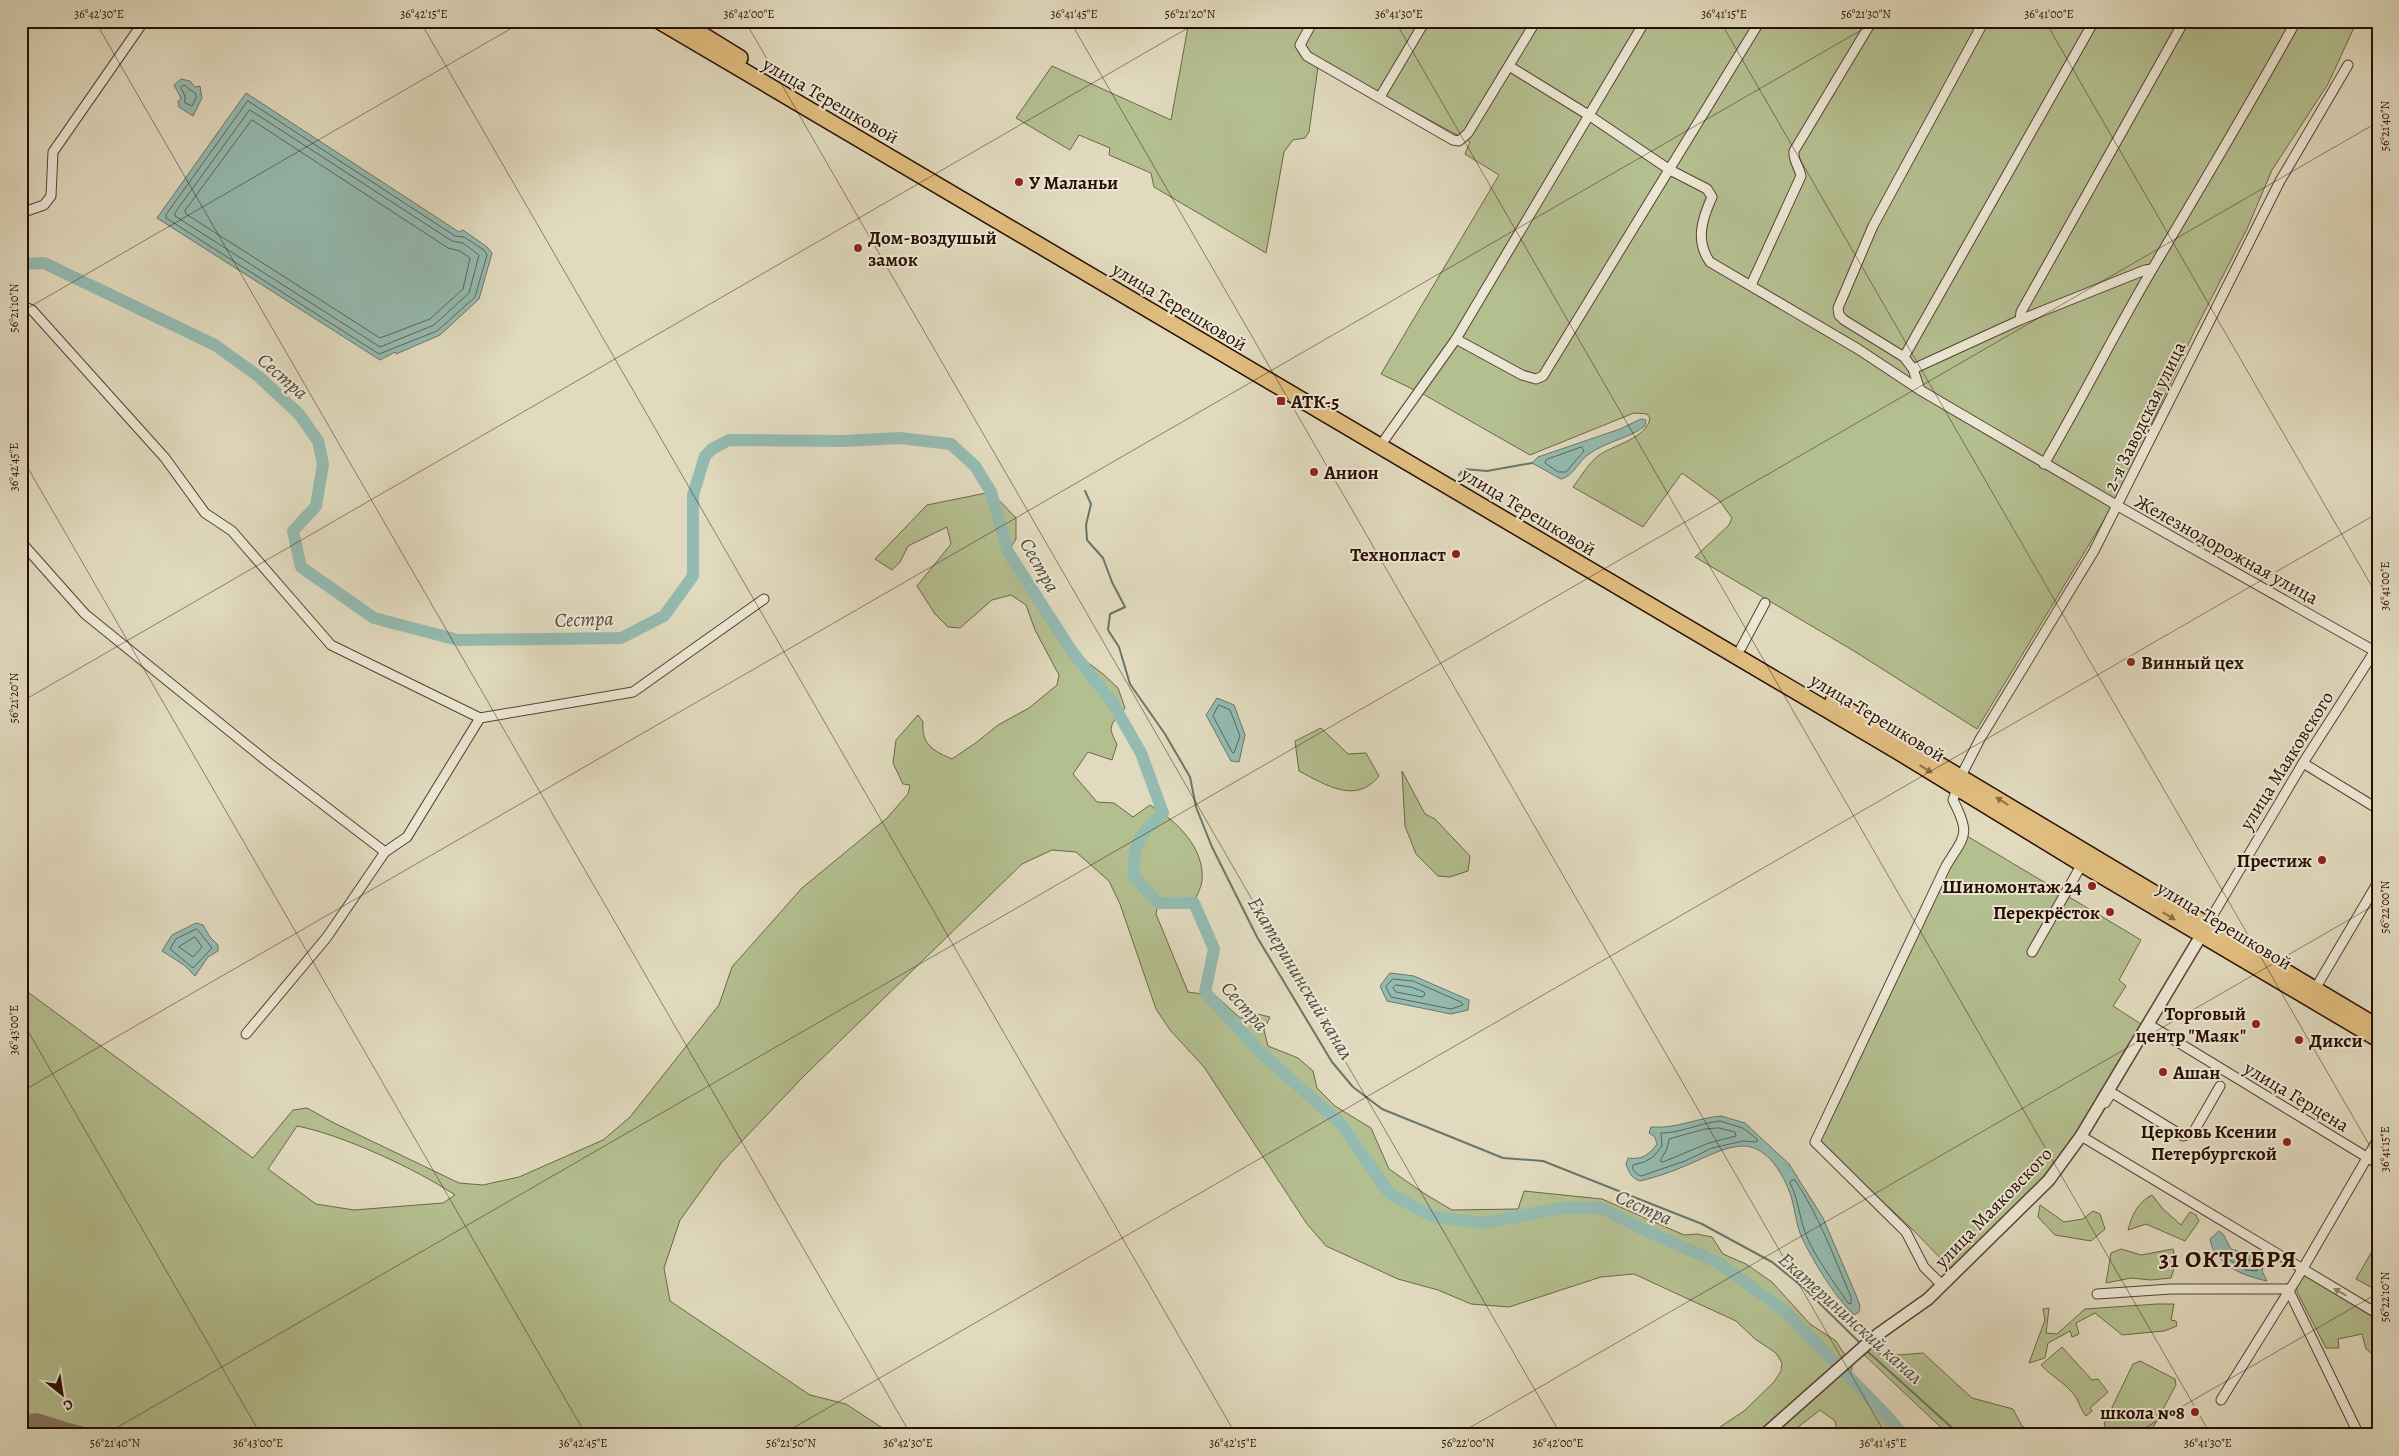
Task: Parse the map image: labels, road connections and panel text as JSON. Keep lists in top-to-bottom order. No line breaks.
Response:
{"streets":{"highway":["улица Терешковой"],"street":["2-я Заводская улица","Железнодорожная улица","улица Маяковского","улица Герцена"]},"crossings":[["улица Терешковой","2-я Заводская улица"],["улица Терешковой","улица Маяковского"],["2-я Заводская улица","Железнодорожная улица"],["Железнодорожная улица","улица Маяковского"],["улица Маяковского","улица Герцена"]],"districts":["31 ОКТЯБРЯ"],"water":["Сестра","Екатерининский канал"],"places":{"other":["У Маланьи","Дом-воздушый замок","Анион","Технопласт","Винный цех","Престиж","Шиномонтаж 24","Перекрёсток","Торговый центр \"Маяк\"","Дикси","Ашан","Церковь Ксении Петербургской","школа №8"],"transit":["АТК-5"]},"north":"bottom right","coordinates":["36°42'30\"E","36°42'15\"E","36°42'00\"E","36°41'45\"E","56°21'20\"N","36°41'30\"E","36°41'15\"E","56°21'30\"N","36°41'00\"E","56°21'40\"N","56°21'10\"N","36°42'45\"E","56°22'00\"N","36°43'00\"E","56°22'10\"N","56°21'50\"N"]}
